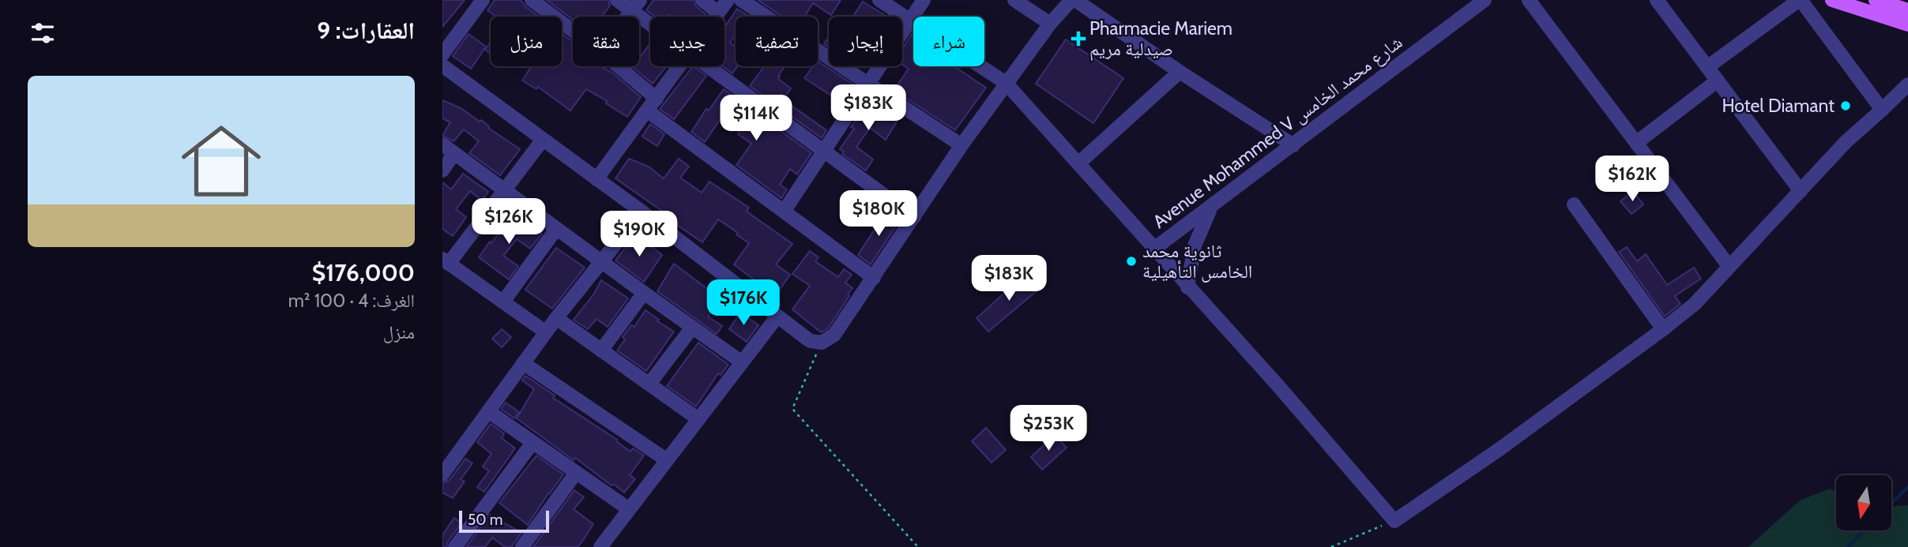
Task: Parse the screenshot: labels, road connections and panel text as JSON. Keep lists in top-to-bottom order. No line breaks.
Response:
{"streets":{"street":["Avenue Mohammed V شارع محمد الخامس"]},"places":{"health":["Pharmacie Mariem صيدلية مريم"],"other":["Hotel Diamant","ثانوية محمد الخامس التأهيلية"]},"scale_bar":"50 m","north":"bottom","page":{"heading":"العقارات: 9","chip":["شراء","إيجار","تصفية","جديد","شقة","منزل"],"list":[{"name":"$176,000","note":"الغرف: 4 · 100 m² · منزل"}],"price":["$183K","$114K","$162K","$180K","$126K","$190K","$183K","$176K","$253K"],"scale":"50 m"}}
